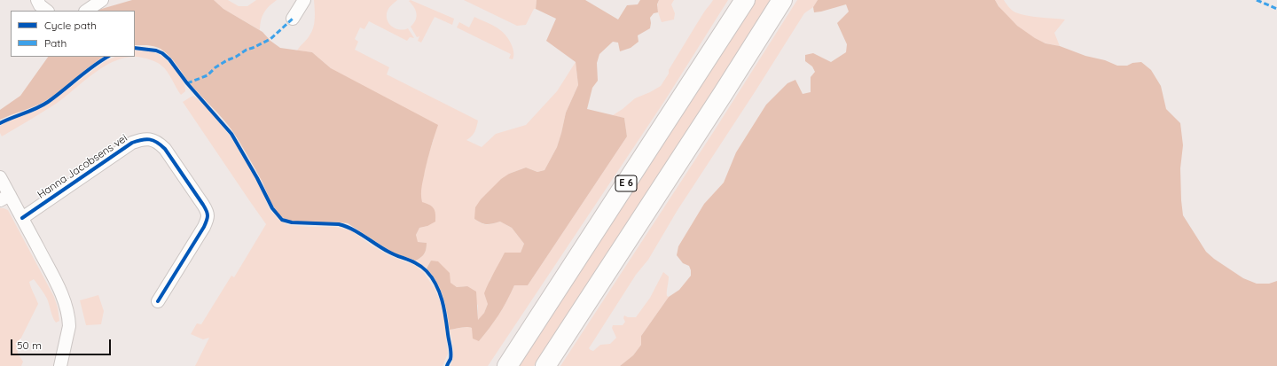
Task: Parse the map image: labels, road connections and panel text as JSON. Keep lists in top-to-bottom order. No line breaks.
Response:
{"streets":{"highway":["E 6"],"street":["Hanna Jacobsens vei"]},"legend":["Cycle path","Path"],"scale_bar":"50 m"}
